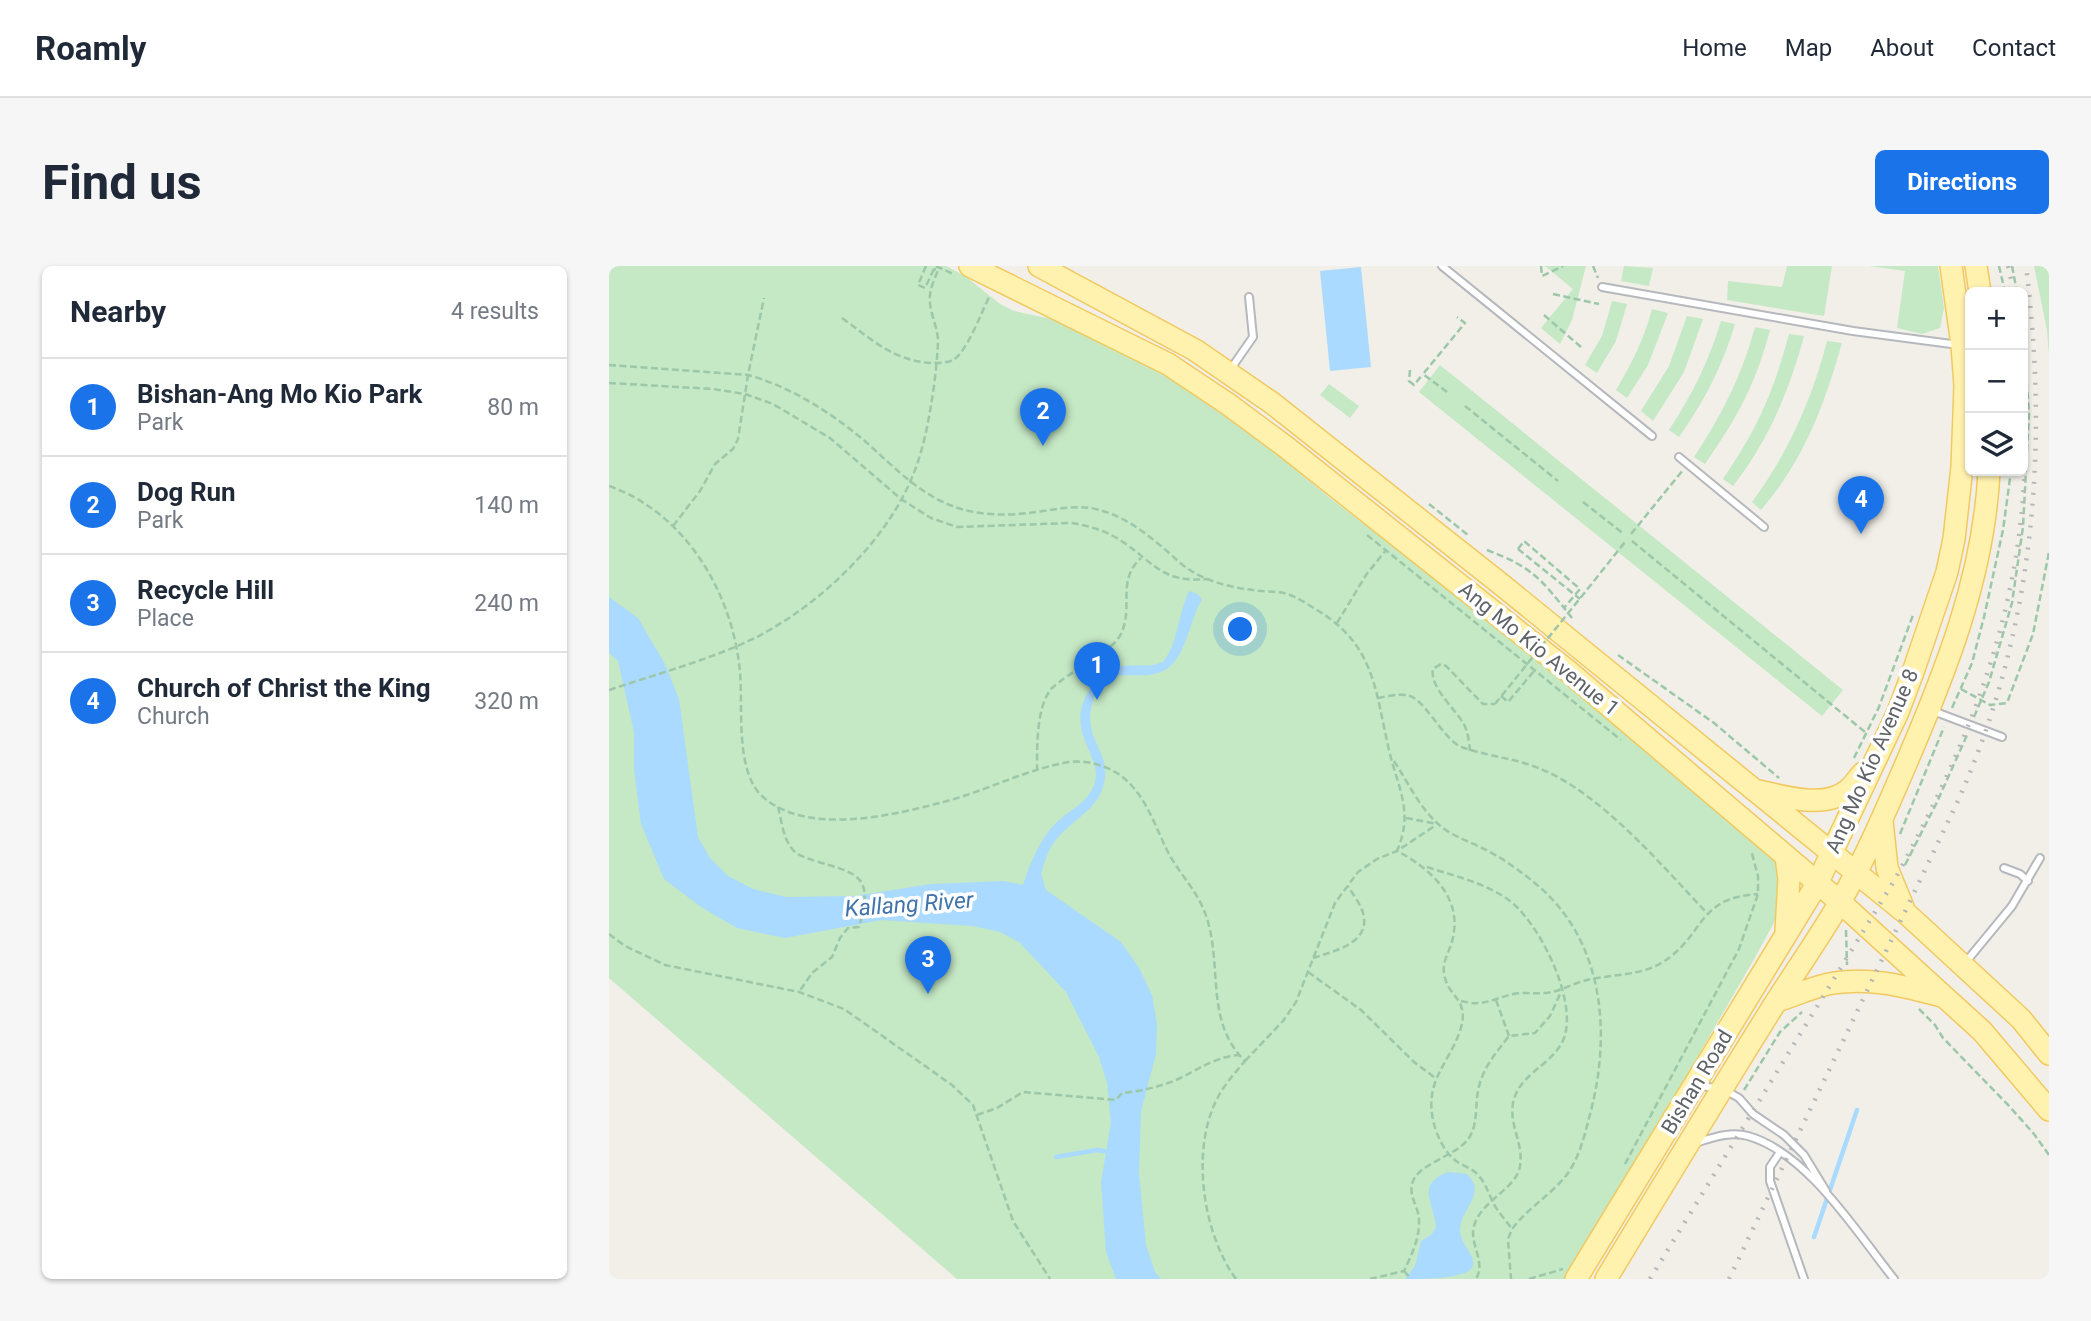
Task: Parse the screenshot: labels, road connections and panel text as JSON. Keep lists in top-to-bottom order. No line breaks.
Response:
{"streets":{"main road":["Ang Mo Kio Avenue 1","Ang Mo Kio Avenue 8","Bishan Road"]},"crossings":[["Ang Mo Kio Avenue 1","Ang Mo Kio Avenue 8"],["Ang Mo Kio Avenue 1","Bishan Road"],["Ang Mo Kio Avenue 8","Bishan Road"]],"water":["Kallang River"],"page":{"header":"Roamly","nav":["Home","Map","About","Contact"],"buttons":"Directions","title":"Find us","heading":["Nearby","4 results"],"map_buttons":["+","−"],"list":[{"mark":"1","name":"Bishan-Ang Mo Kio Park","note":"Park","value":"80 m"},{"mark":"2","name":"Dog Run","note":"Park","value":"140 m"},{"mark":"3","name":"Recycle Hill","note":"Place","value":"240 m"},{"mark":"4","name":"Church of Christ the King","note":"Church","value":"320 m"}],"pins":["2","4","1","3"]}}
